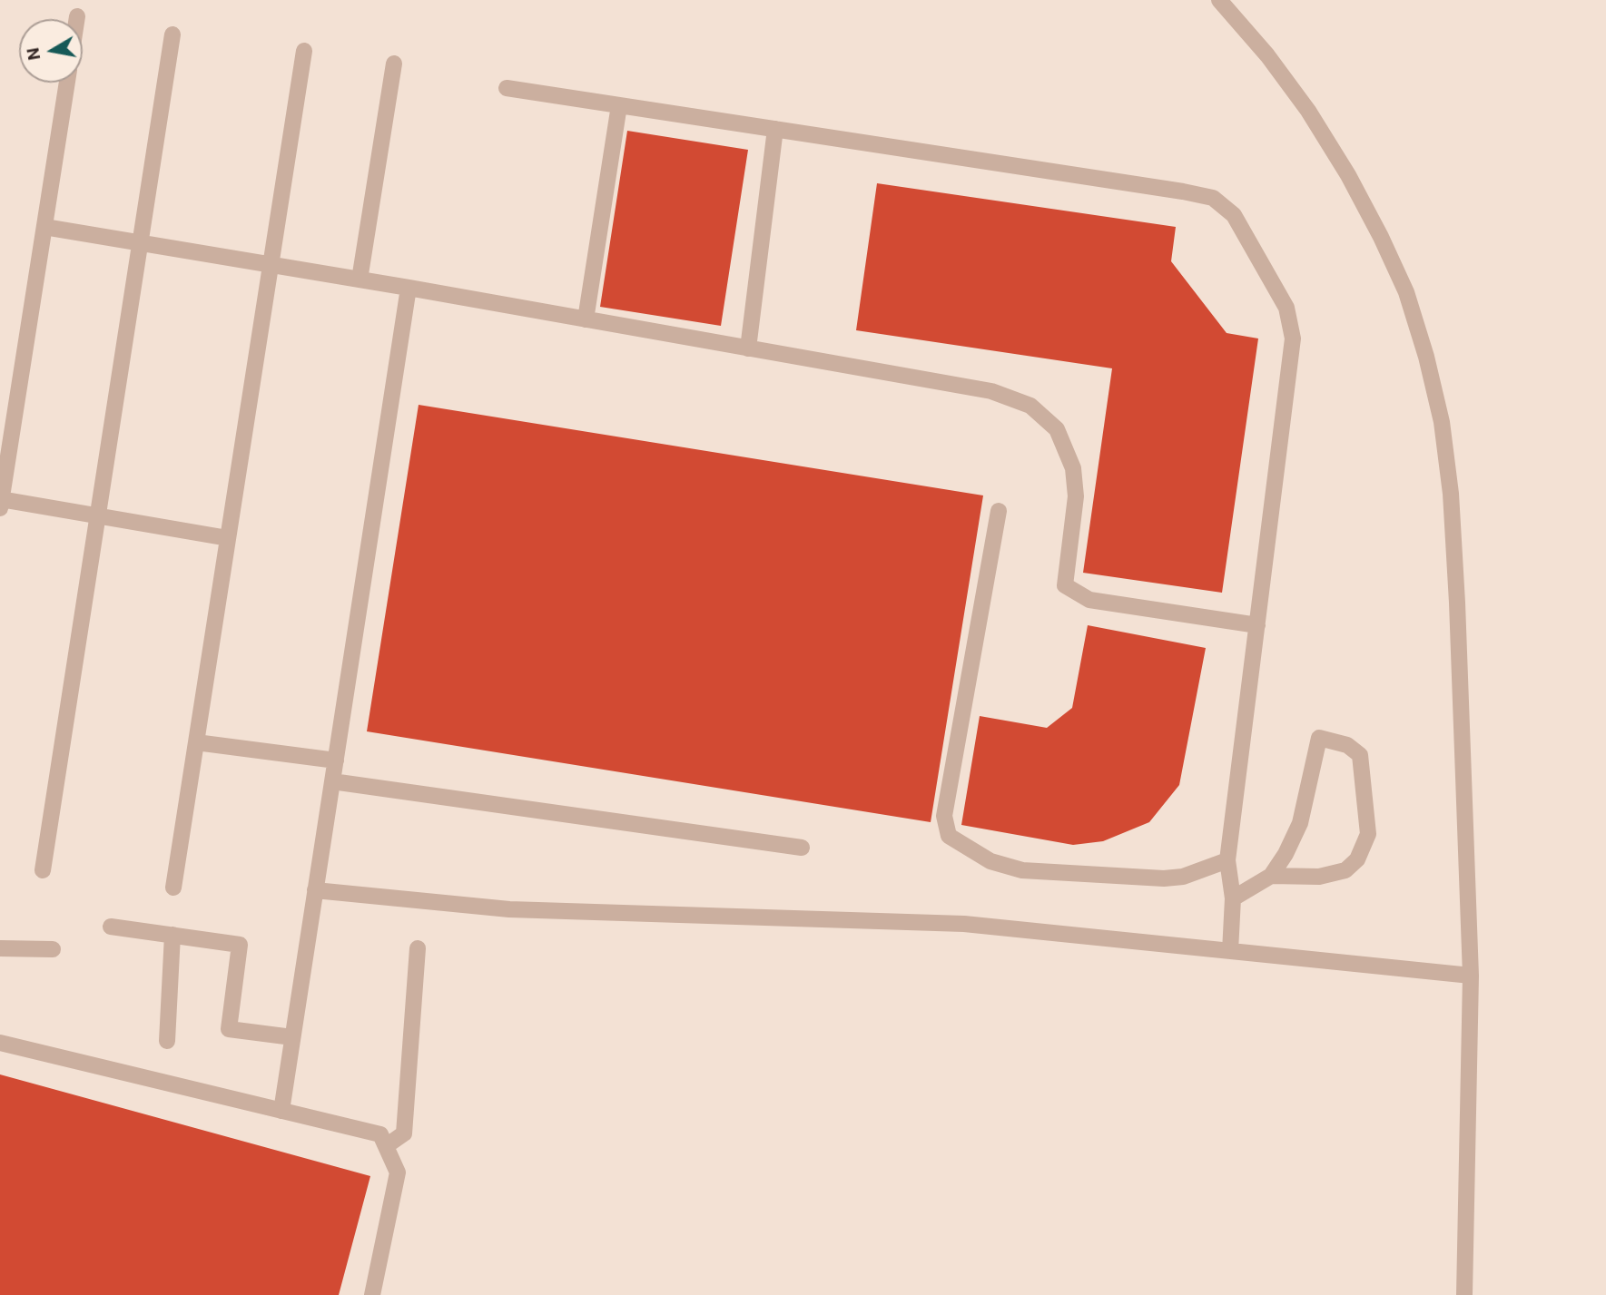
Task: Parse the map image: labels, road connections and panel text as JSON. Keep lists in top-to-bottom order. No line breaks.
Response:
{"north":"left"}
